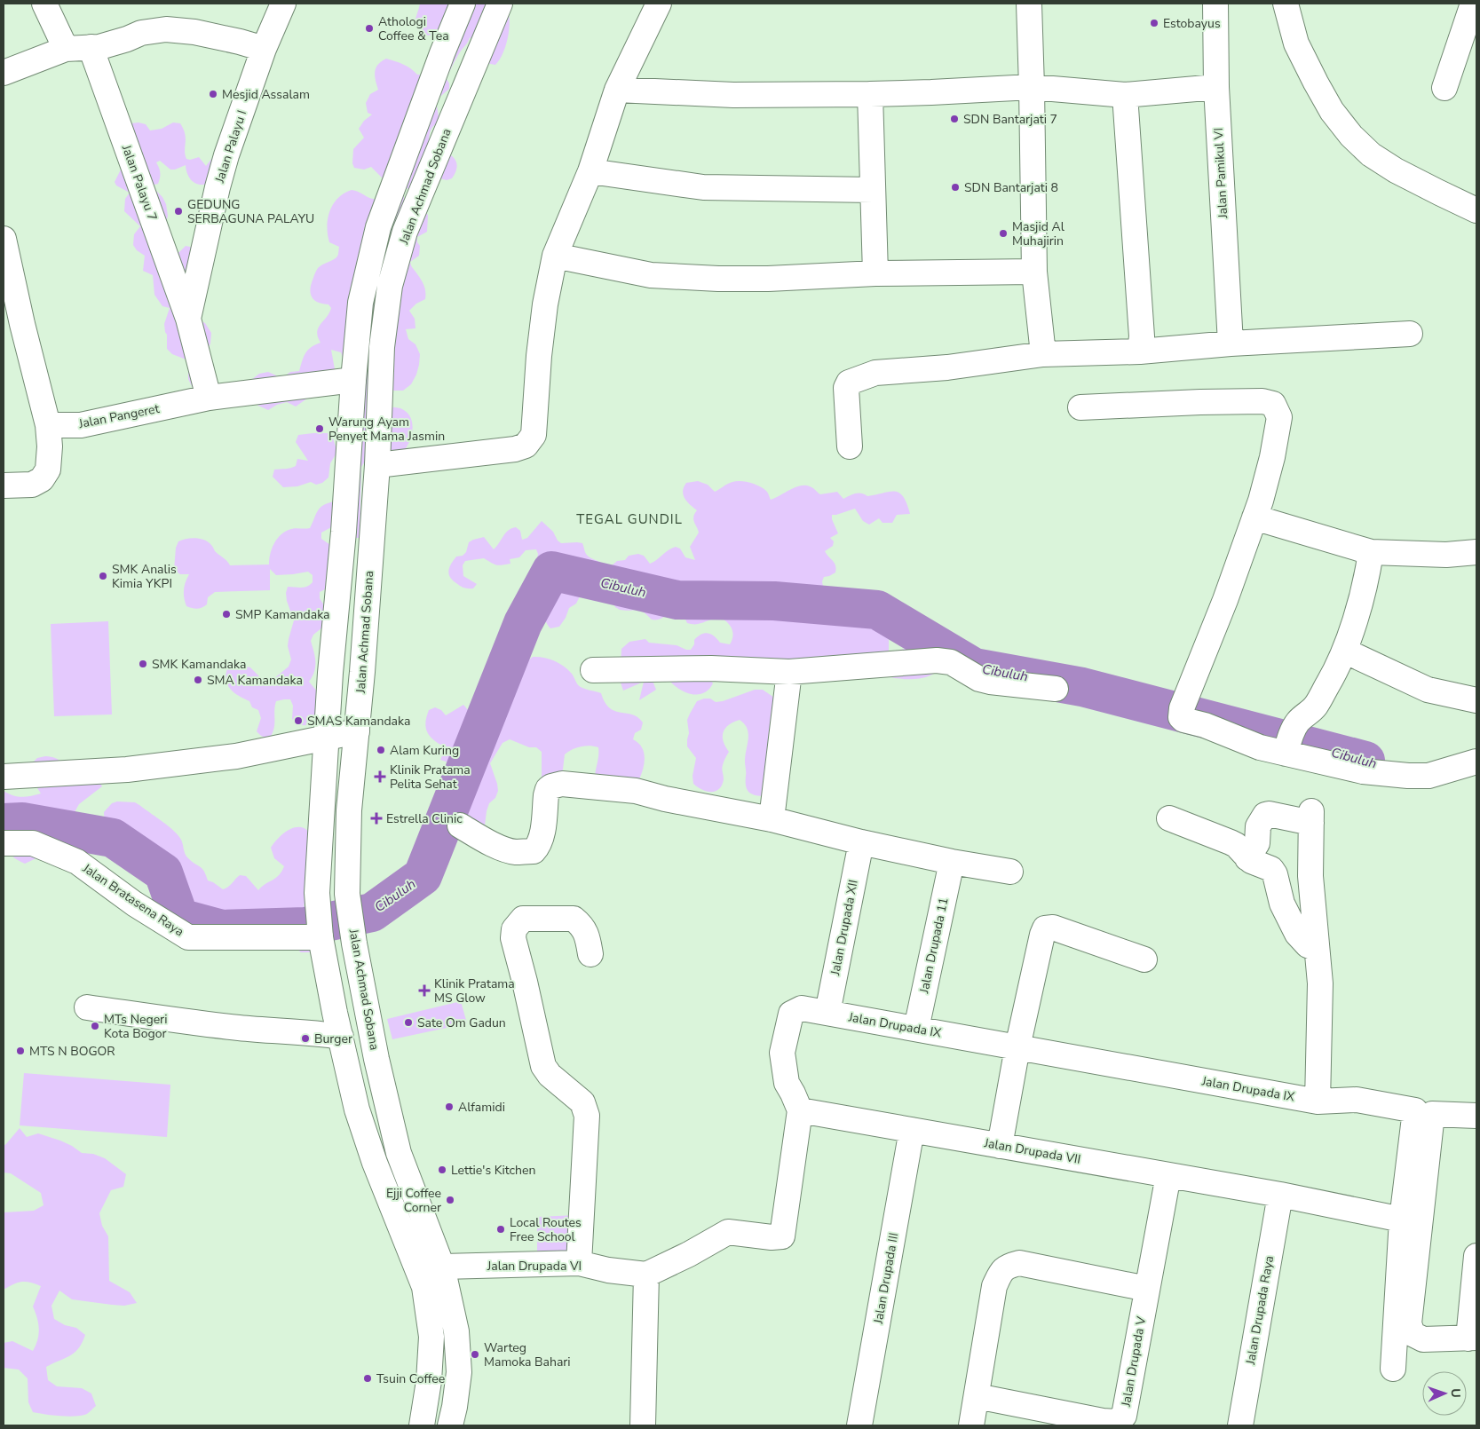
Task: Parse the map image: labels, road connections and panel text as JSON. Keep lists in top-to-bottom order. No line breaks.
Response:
{"streets":{"street":["Jalan Palayu I","Jalan Pamikul VI","Jalan Palayu 7","Jalan Achmad Sobana","Jalan Pangeret","Jalan Bratasena Raya","Jalan Drupada XII","Jalan Drupada 11","Jalan Drupada IX","Jalan Drupada VII","Jalan Drupada VI","Jalan Drupada III","Jalan Drupada Raya","Jalan Drupada V"]},"crossings":[["Jalan Palayu I","Jalan Palayu 7"],["Jalan Palayu I","Jalan Pangeret"],["Jalan Achmad Sobana","Jalan Drupada VI"],["Jalan Drupada XII","Jalan Drupada IX"],["Jalan Drupada 11","Jalan Drupada IX"],["Jalan Drupada IX","Jalan Drupada VII"],["Jalan Drupada VII","Jalan Drupada III"],["Jalan Drupada VII","Jalan Drupada Raya"],["Jalan Drupada VII","Jalan Drupada V"]],"districts":["TEGAL GUNDIL"],"water":["Cibuluh"],"places":{"other":["Estobayus","Athologi Coffee & Tea","Mesjid Assalam","SDN Bantarjati 7","SDN Bantarjati 8","GEDUNG SERBAGUNA PALAYU","Masjid Al Muhajirin","Warung Ayam Penyet Mama Jasmin","SMK Analis Kimia YKPI","SMP Kamandaka","SMK Kamandaka","SMA Kamandaka","SMAS Kamandaka","Alam Kuring","Sate Om Gadun","MTs Negeri Kota Bogor","Burger","MTS N BOGOR","Alfamidi","Lettie's Kitchen","Ejji Coffee Corner","Local Routes Free School","Warteg Mamoka Bahari","Tsuin Coffee"],"health":["Klinik Pratama Pelita Sehat","Estrella Clinic","Klinik Pratama MS Glow"]},"north":"right"}
